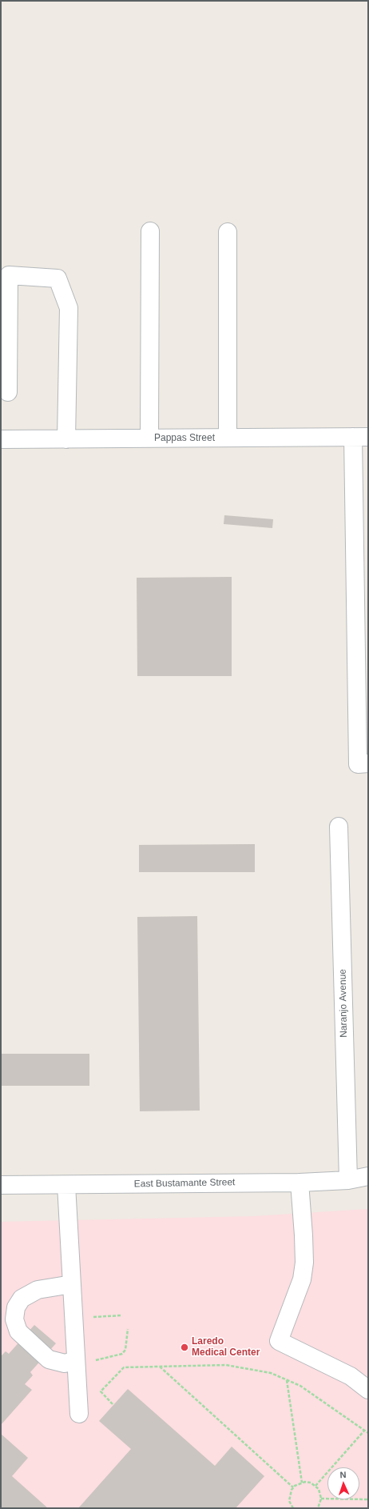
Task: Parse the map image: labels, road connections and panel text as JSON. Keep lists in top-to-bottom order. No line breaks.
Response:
{"streets":{"street":["Pappas Street","Naranjo Avenue","East Bustamante Street"]},"crossings":[["Naranjo Avenue","East Bustamante Street"]],"places":["Laredo Medical Center"],"north":"top"}
